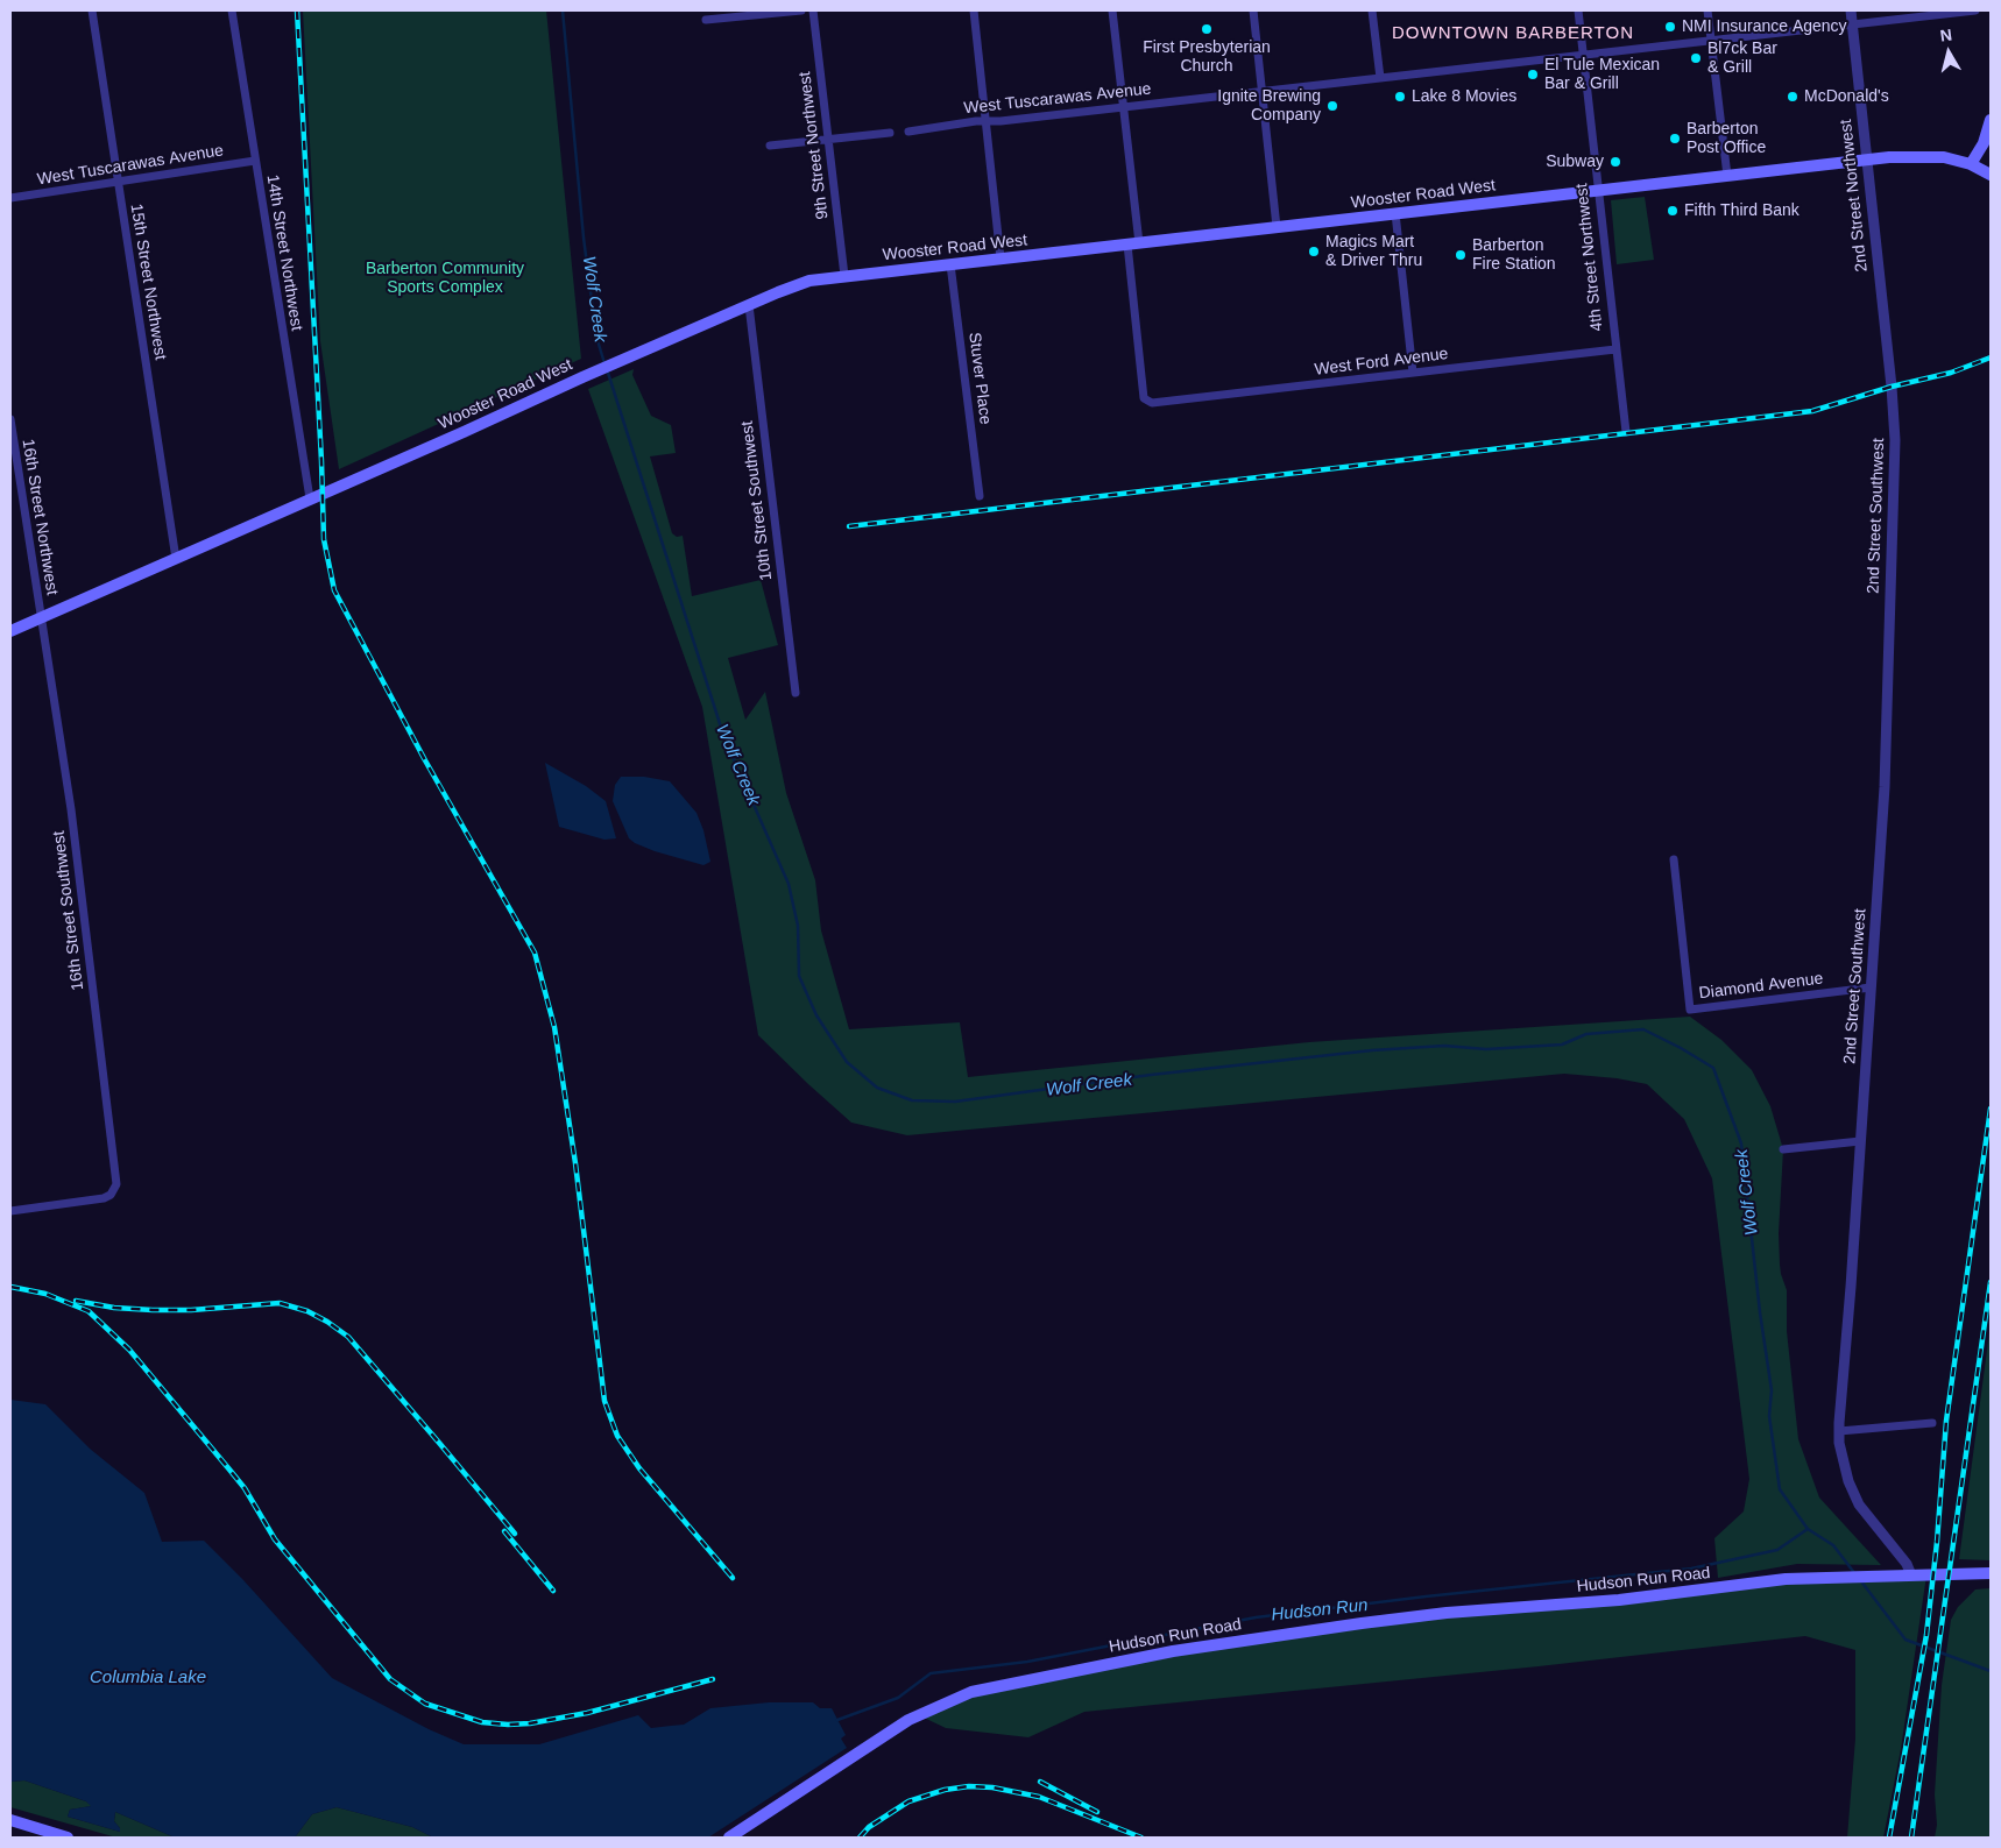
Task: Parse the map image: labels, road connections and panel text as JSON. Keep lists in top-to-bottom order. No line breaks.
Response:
{"streets":{"main road":["Wooster Road West","Hudson Run Road"],"street":["West Tuscarawas Avenue","9th Street Northwest","2nd Street Northwest","14th Street Northwest","4th Street Northwest","15th Street Northwest","West Ford Avenue","Stuver Place","10th Street Southwest","2nd Street Southwest","16th Street Northwest","16th Street Southwest","Diamond Avenue"]},"crossings":[["West Tuscarawas Avenue","2nd Street Northwest"],["West Tuscarawas Avenue","14th Street Northwest"],["West Tuscarawas Avenue","4th Street Northwest"],["West Tuscarawas Avenue","15th Street Northwest"],["9th Street Northwest","Wooster Road West"],["Wooster Road West","2nd Street Northwest"],["Wooster Road West","14th Street Northwest"],["Wooster Road West","4th Street Northwest"],["Wooster Road West","15th Street Northwest"],["Wooster Road West","West Ford Avenue"],["Wooster Road West","Stuver Place"],["Wooster Road West","10th Street Southwest"],["Wooster Road West","16th Street Northwest"],["Wooster Road West","16th Street Southwest"],["2nd Street Northwest","2nd Street Southwest"],["4th Street Northwest","West Ford Avenue"],["2nd Street Southwest","Diamond Avenue"],["2nd Street Southwest","Hudson Run Road"],["16th Street Northwest","16th Street Southwest"]],"districts":["DOWNTOWN BARBERTON"],"water":["Wolf Creek","Hudson Run","Columbia Lake"],"parks":["Barberton Community Sports Complex"],"places":["NMI Insurance Agency","First Presbyterian Church","Bl7ck Bar & Grill","El Tule Mexican Bar & Grill","Lake 8 Movies","McDonald's","Ignite Brewing Company","Barberton Post Office","Subway","Fifth Third Bank","Magics Mart & Driver Thru","Barberton Fire Station"],"north":"top"}
